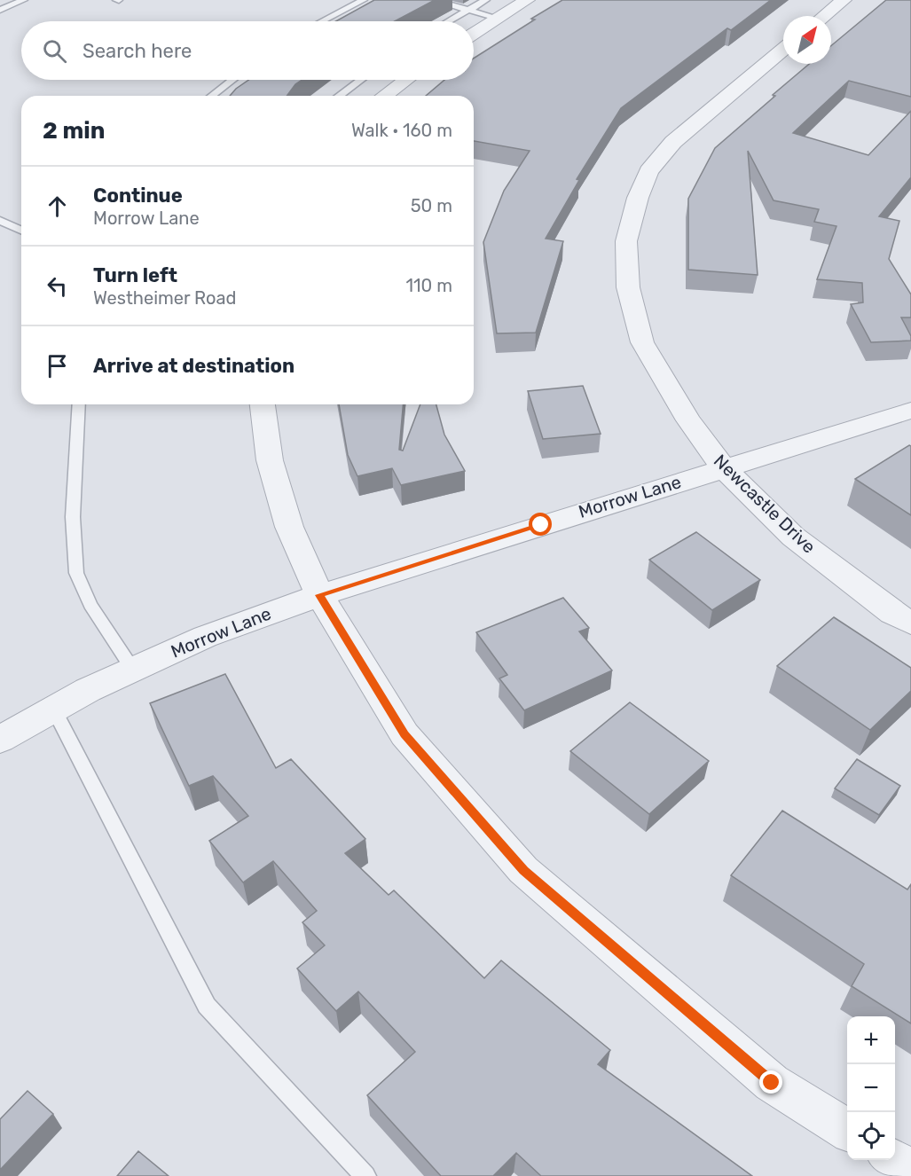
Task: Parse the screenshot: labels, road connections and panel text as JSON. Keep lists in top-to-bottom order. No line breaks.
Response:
{"streets":{"street":["Morrow Lane","Newcastle Drive"]},"crossings":[["Morrow Lane","Newcastle Drive"]],"north":"top right","page":{"search":"Search here","heading":["2 min","Walk · 160 m"],"list":[["Continue","Morrow Lane","50 m"],["Turn left","Westheimer Road","110 m"],"Arrive at destination"],"map_buttons":["+","−"]}}
